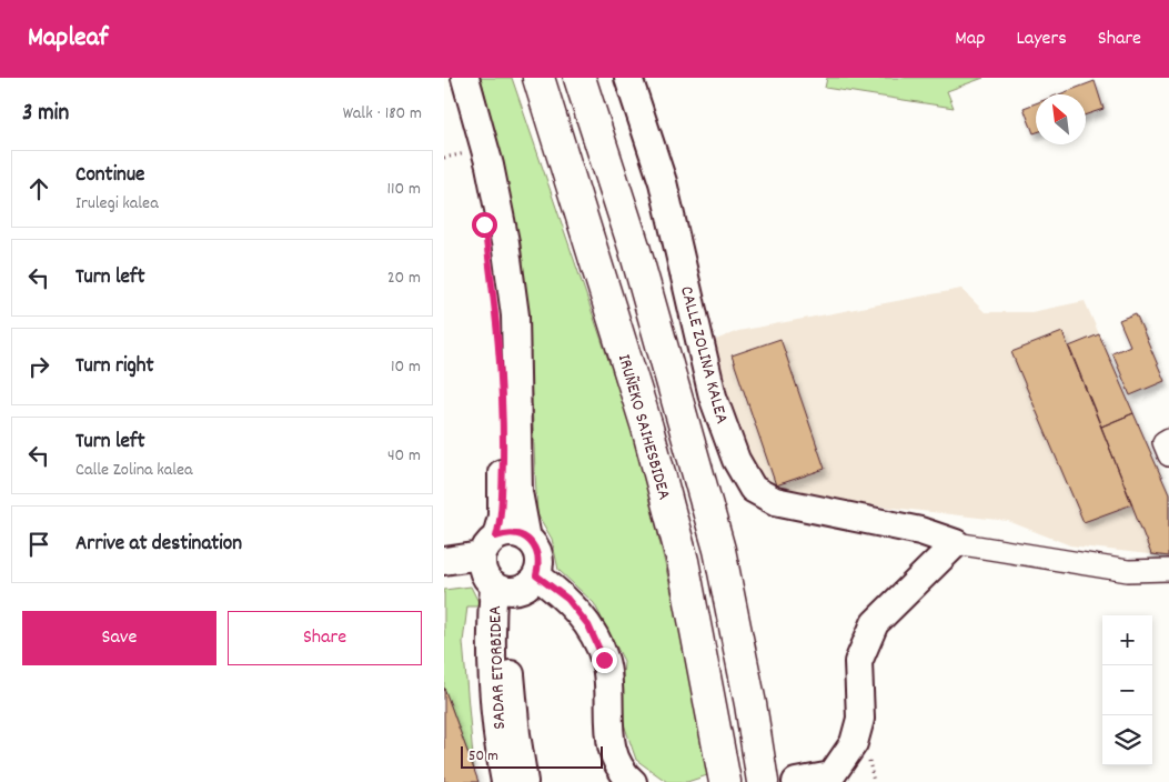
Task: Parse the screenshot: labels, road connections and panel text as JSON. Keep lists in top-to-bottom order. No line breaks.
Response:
{"streets":{"highway":["IRUÑEKO SAIHESBIDEA"],"street":["CALLE ZOLINA KALEA","SADAR ETORBIDEA"]},"scale_bar":"50 m","north":"top left","page":{"header":"Mapleaf","nav":["Map","Layers","Share"],"heading":["3 min","Walk · 180 m"],"list":[["Continue","Irulegi kalea","110 m"],["Turn left","20 m"],["Turn right","10 m"],["Turn left","Calle Zolina kalea","40 m"],"Arrive at destination"],"buttons":["Save","Share"],"map_buttons":["+","−"],"scale":"50 m"}}
